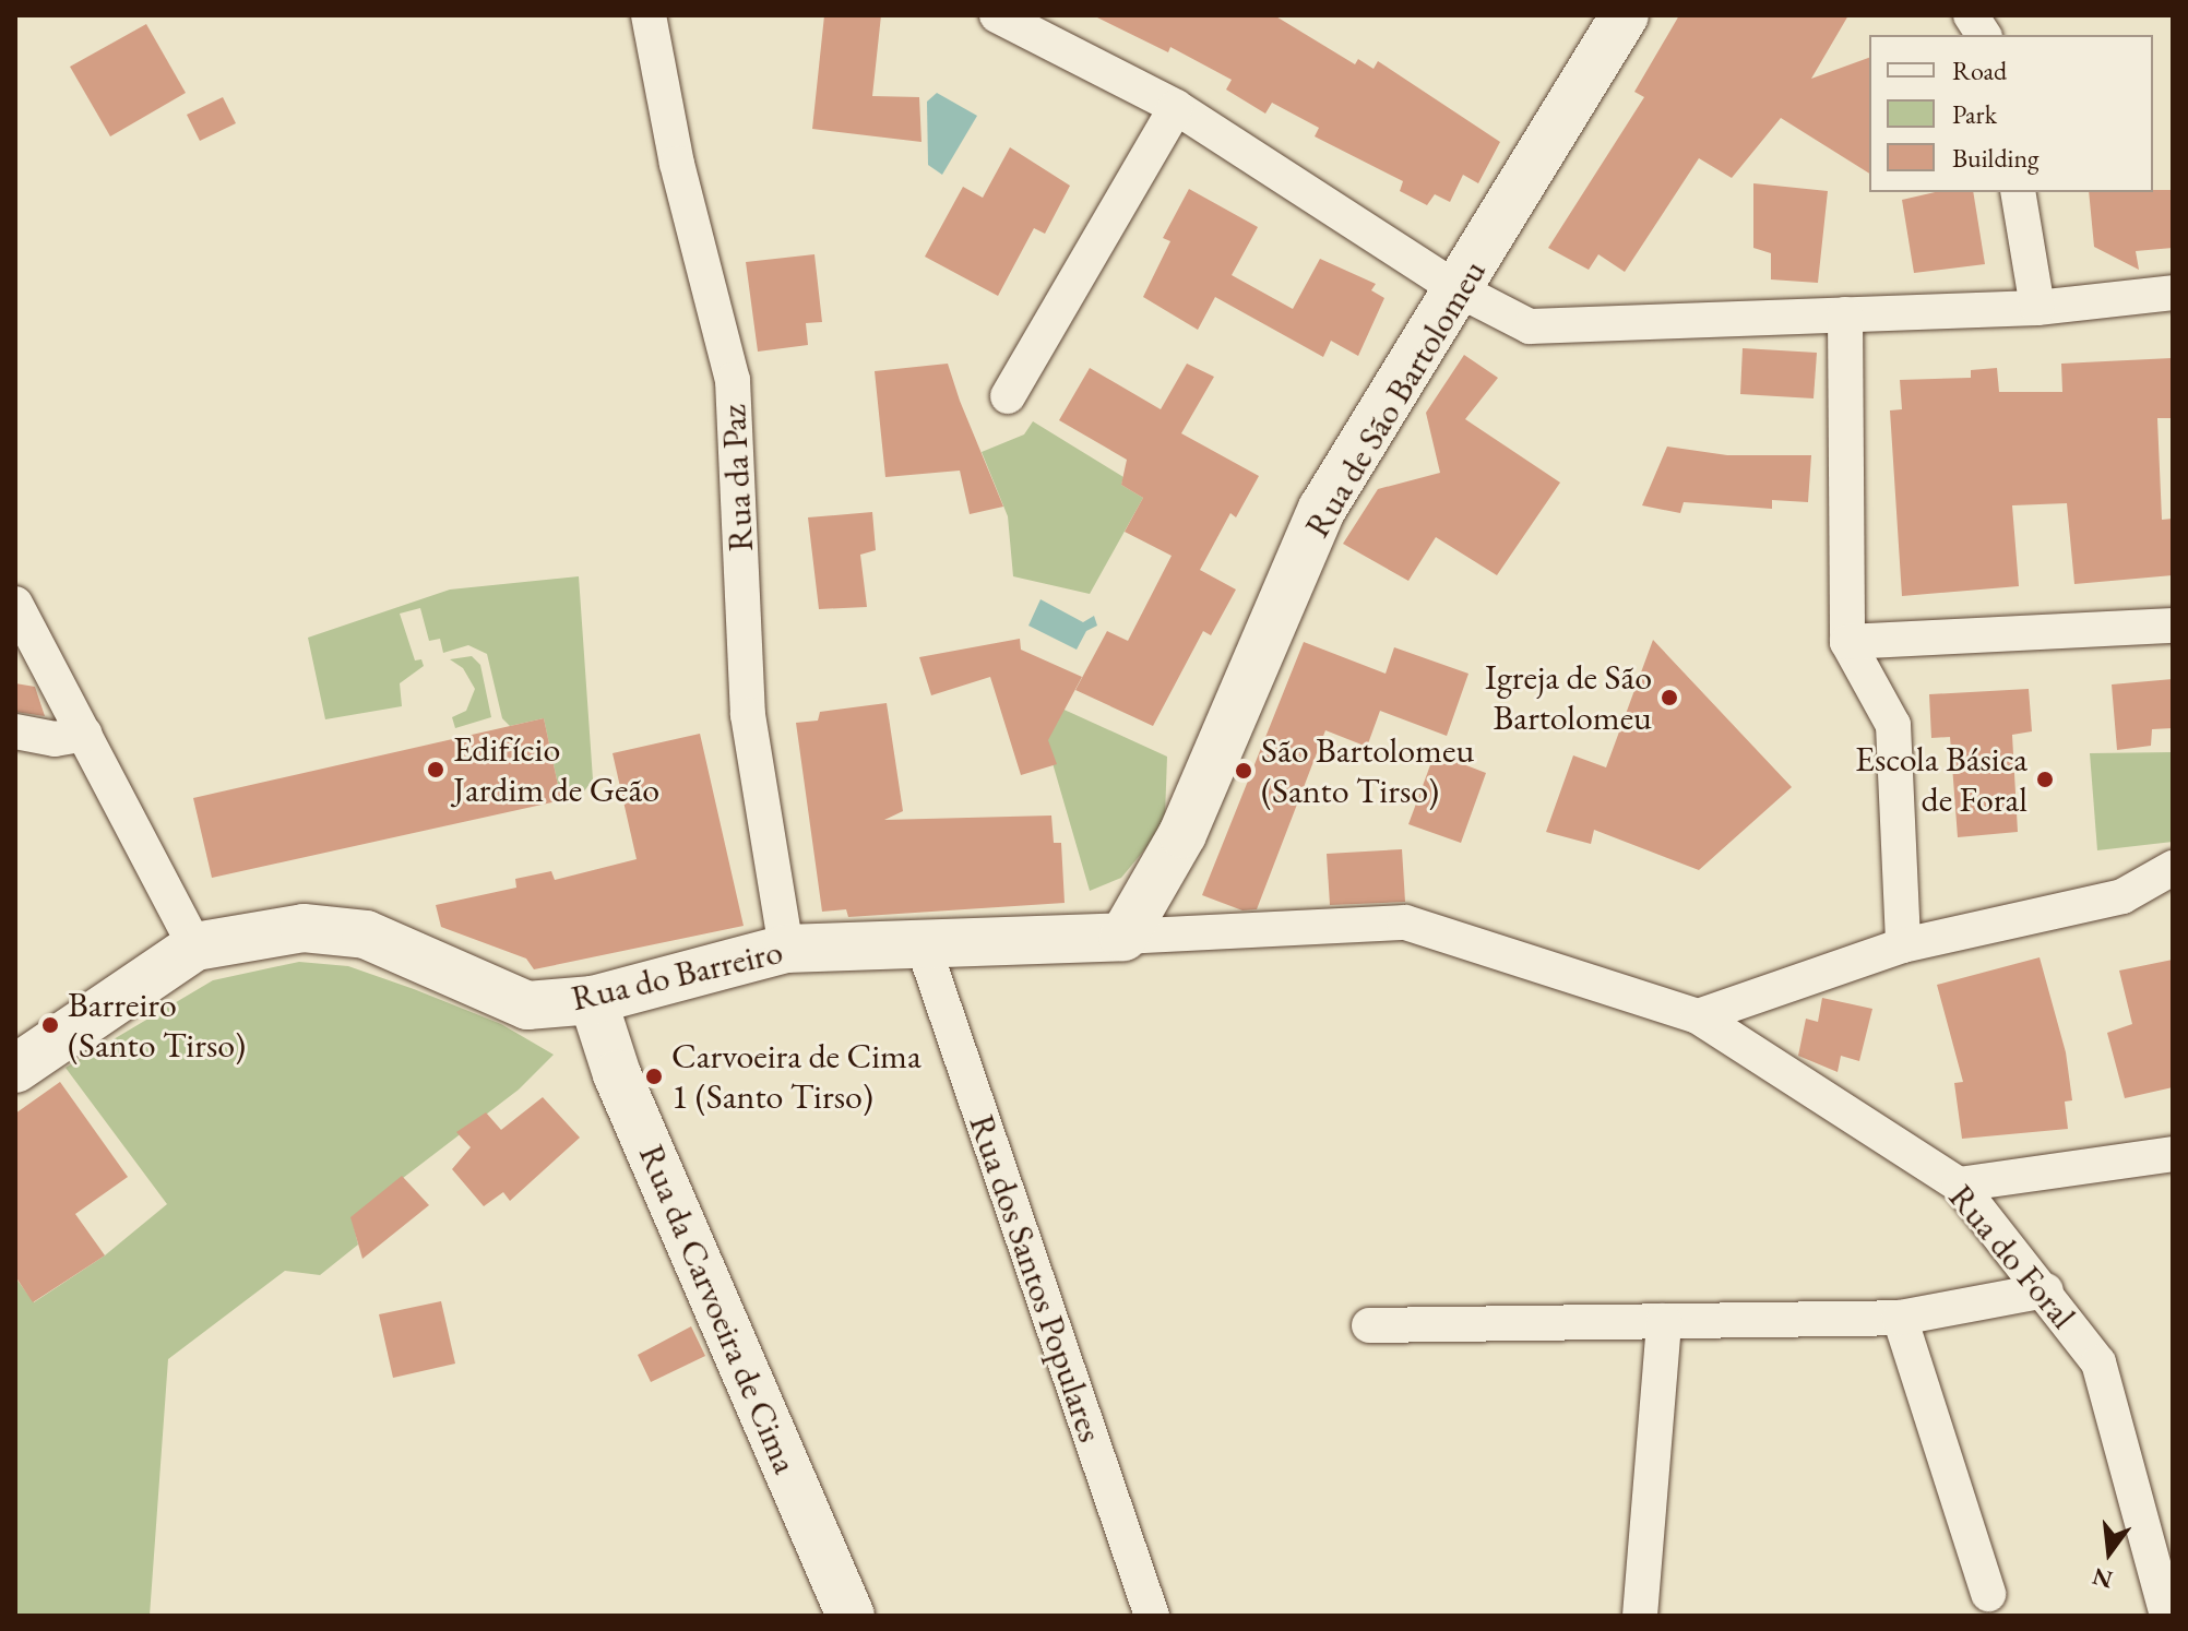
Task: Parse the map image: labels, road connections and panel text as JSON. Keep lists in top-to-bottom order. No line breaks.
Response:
{"streets":{"street":["Rua de São Bartolomeu","Rua da Paz","Rua do Barreiro","Rua do Foral","Rua dos Santos Populares","Rua da Carvoeira de Cima"]},"crossings":[["Rua de São Bartolomeu","Rua do Barreiro"],["Rua de São Bartolomeu","Rua do Foral"],["Rua da Paz","Rua do Barreiro"],["Rua do Barreiro","Rua do Foral"],["Rua do Barreiro","Rua dos Santos Populares"],["Rua do Barreiro","Rua da Carvoeira de Cima"]],"places":["Igreja de São Bartolomeu","Edifício Jardim de Geão","São Bartolomeu (Santo Tirso)","Escola Básica de Foral","Barreiro (Santo Tirso)","Carvoeira de Cima 1 (Santo Tirso)"],"legend":["Road","Park","Building"],"north":"bottom"}
